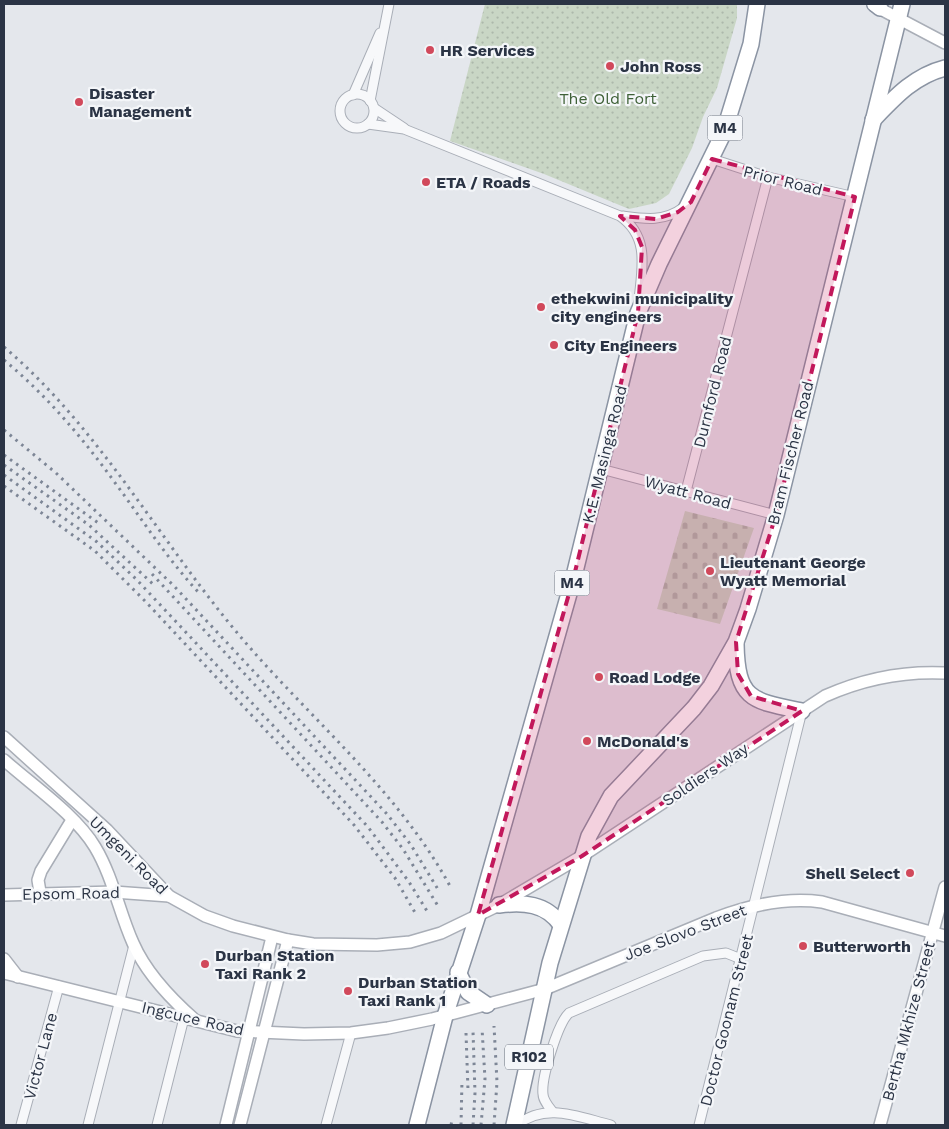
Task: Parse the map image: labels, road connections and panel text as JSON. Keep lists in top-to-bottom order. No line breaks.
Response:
{"streets":{"highway":["M4","Bram Fischer Road","K.E. Masinga Road","R102"],"main road":["Soldiers Way","Umgeni Road","Epsom Road","Joe Slovo Street","Ingcuce Road","Bertha Mkhize Street"],"street":["Prior Road","Durnford Road","Wyatt Road","Doctor Goonam Street","Victor Lane"]},"crossings":[["Prior Road","Durnford Road"],["Prior Road","Bram Fischer Road"],["Prior Road","K.E. Masinga Road"],["Durnford Road","Wyatt Road"],["Bram Fischer Road","Wyatt Road"],["Bram Fischer Road","Soldiers Way"],["Bram Fischer Road","R102"],["K.E. Masinga Road","Wyatt Road"],["K.E. Masinga Road","Soldiers Way"],["K.E. Masinga Road","Umgeni Road"],["K.E. Masinga Road","Joe Slovo Street"],["K.E. Masinga Road","Ingcuce Road"],["K.E. Masinga Road","R102"],["Soldiers Way","Umgeni Road"],["Soldiers Way","Joe Slovo Street"],["Soldiers Way","Ingcuce Road"],["Soldiers Way","Doctor Goonam Street"],["Soldiers Way","R102"],["Umgeni Road","Epsom Road"],["Umgeni Road","Joe Slovo Street"],["Umgeni Road","Ingcuce Road"],["Umgeni Road","R102"],["Joe Slovo Street","Ingcuce Road"],["Joe Slovo Street","Doctor Goonam Street"],["Joe Slovo Street","Bertha Mkhize Street"],["Joe Slovo Street","R102"],["Ingcuce Road","Victor Lane"],["Ingcuce Road","R102"]],"parks":["The Old Fort"],"places":["HR Services","John Ross","Disaster Management","ETA / Roads","ethekwini municipality city engineers","City Engineers","Lieutenant George Wyatt Memorial","Road Lodge","McDonald's","Shell Select","Butterworth","Durban Station Taxi Rank 2","Durban Station Taxi Rank 1"]}
